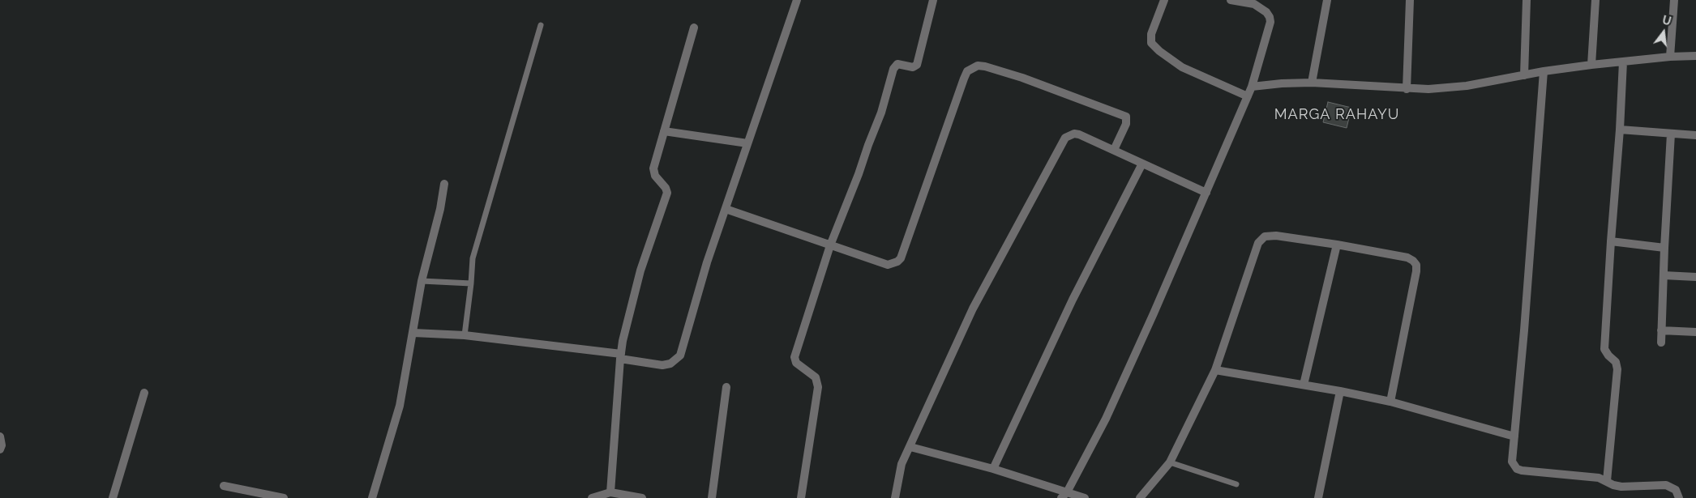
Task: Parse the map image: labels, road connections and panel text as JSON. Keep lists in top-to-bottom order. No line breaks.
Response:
{"districts":["MARGA RAHAYU"],"north":"top"}
